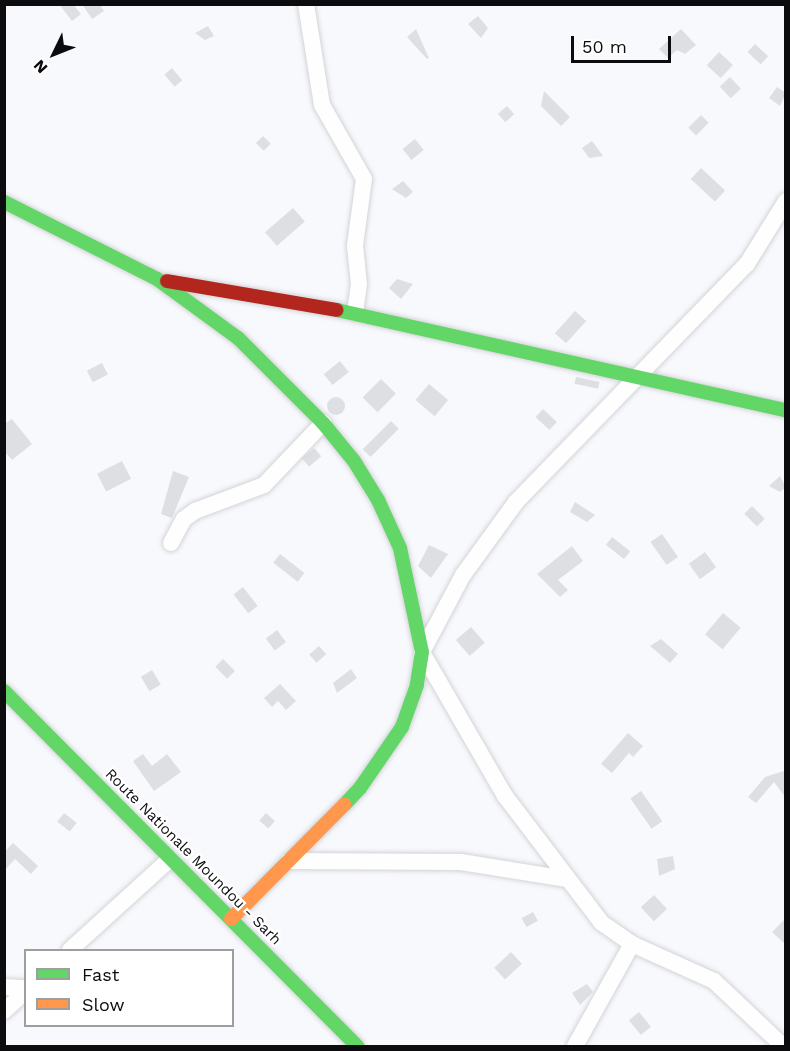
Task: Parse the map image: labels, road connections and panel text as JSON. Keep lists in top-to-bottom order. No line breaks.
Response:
{"streets":{"main road":["Route Nationale Moundou - Sarh"]},"legend":["Fast","Slow"],"scale_bar":"50 m","north":"bottom left"}
